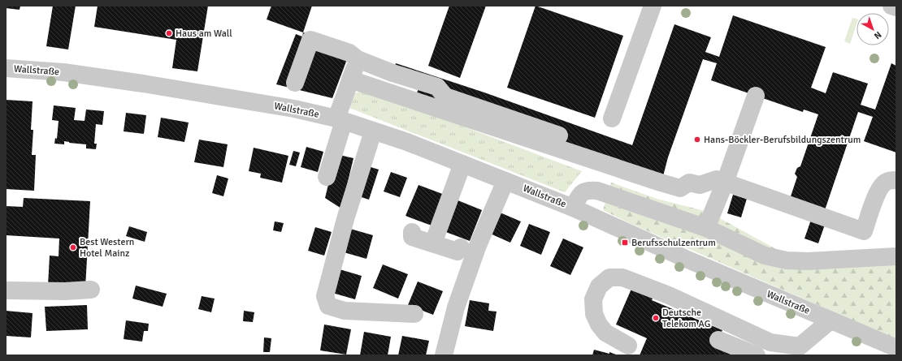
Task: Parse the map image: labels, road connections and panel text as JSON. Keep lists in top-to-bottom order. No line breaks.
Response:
{"streets":{"street":["Wallstraße"]},"places":{"other":["Haus am Wall","Hans-Böckler-Berufsbildungszentrum","Best Western Hotel Mainz","Deutsche Telekom AG"],"transit":["Berufsschulzentrum"]},"north":"bottom right"}
